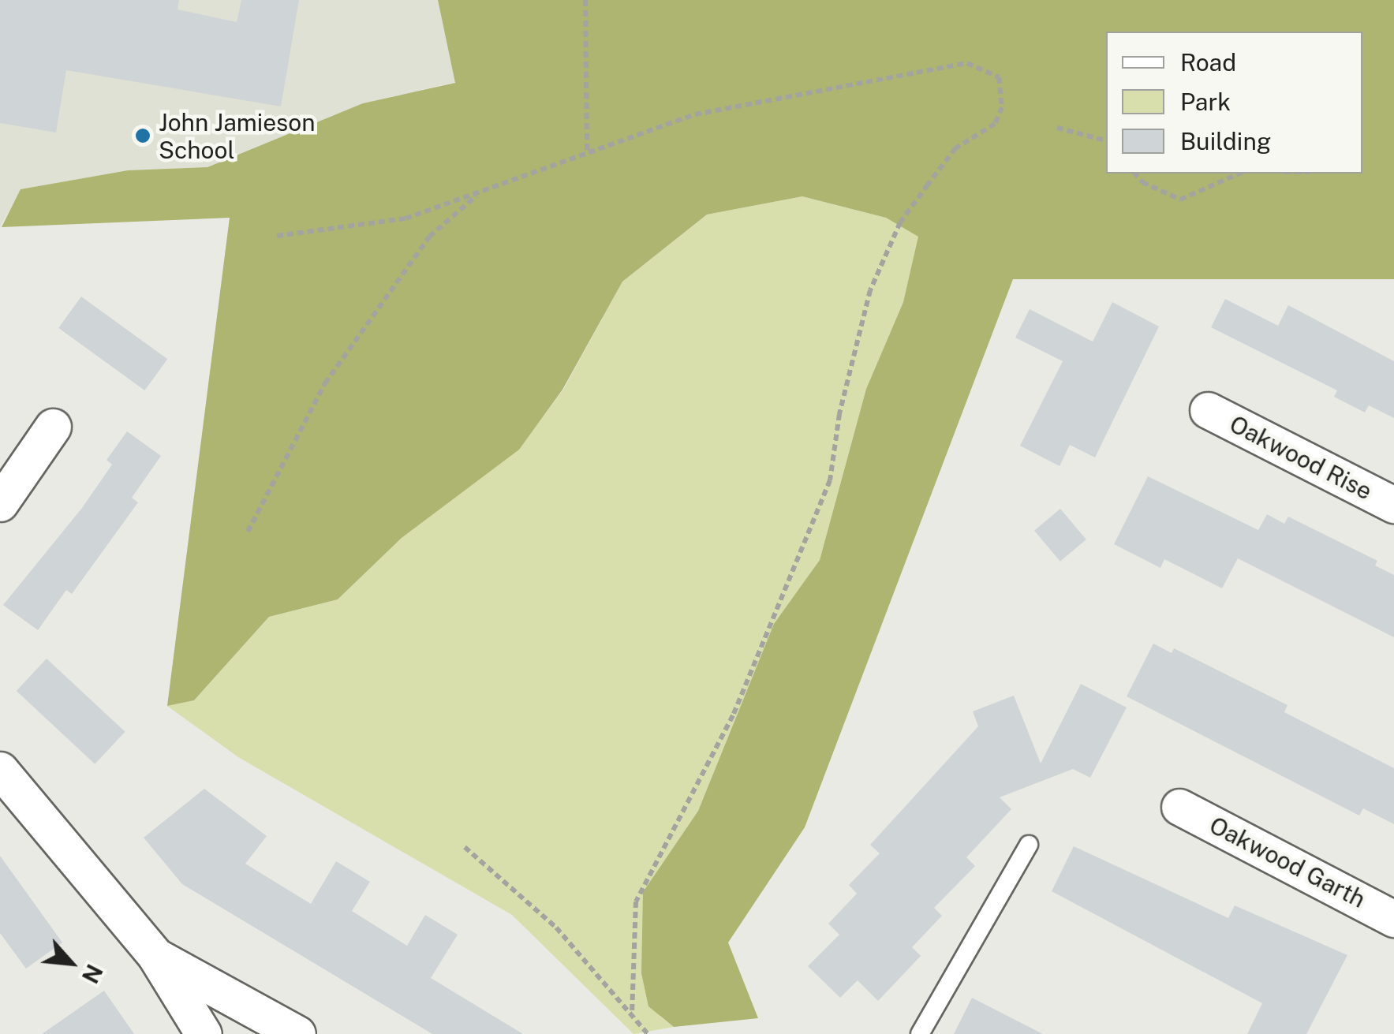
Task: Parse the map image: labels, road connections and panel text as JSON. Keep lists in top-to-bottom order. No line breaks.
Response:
{"streets":{"street":["Oakwood Rise","Oakwood Garth"]},"places":["John Jamieson School"],"legend":["Road","Park","Building"],"north":"bottom right"}
